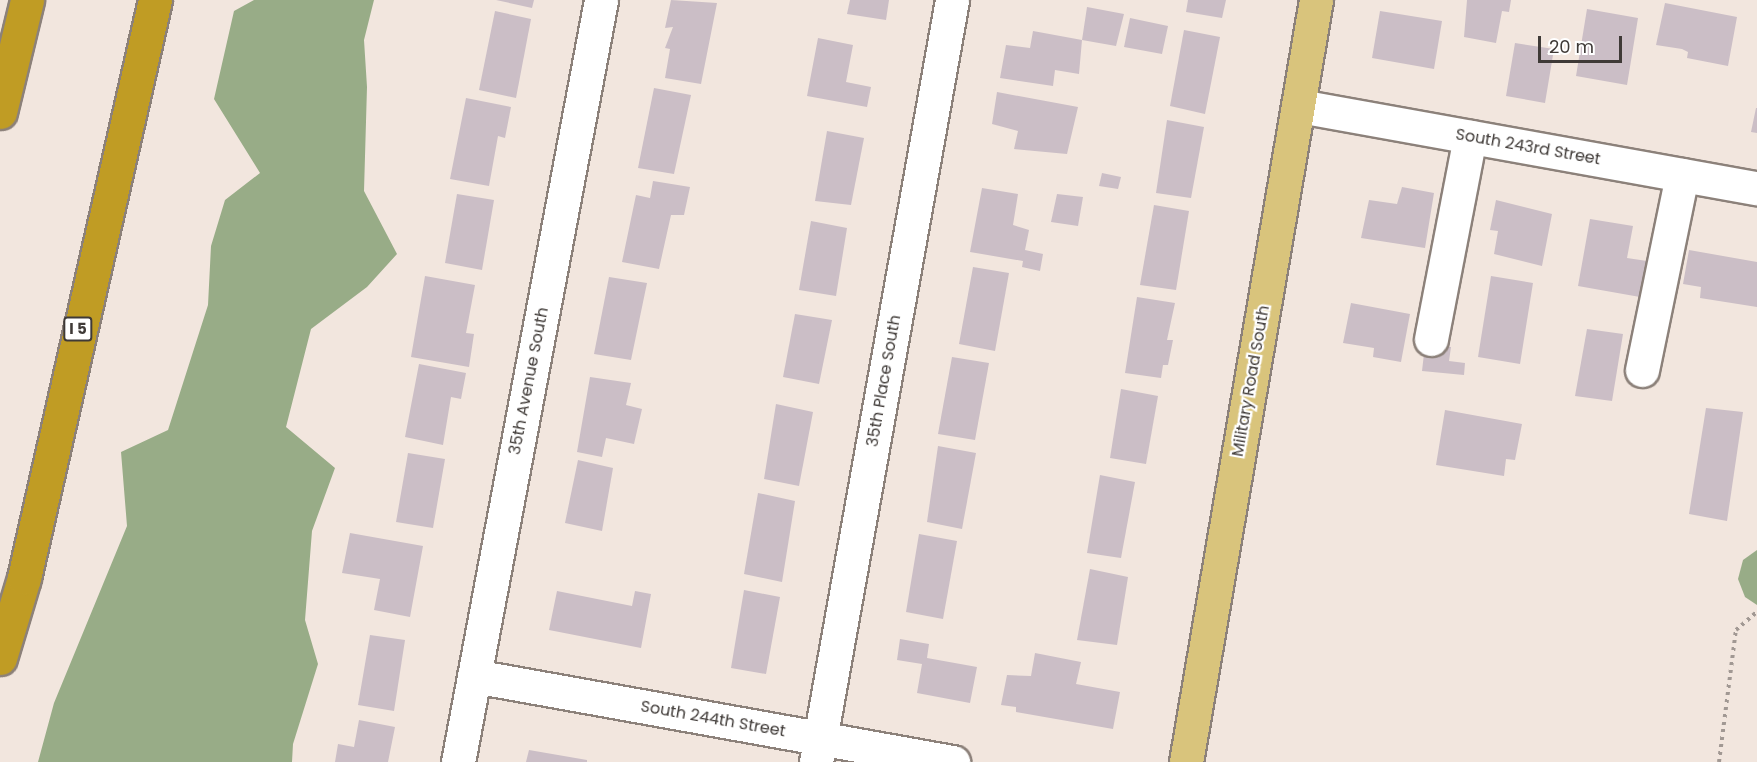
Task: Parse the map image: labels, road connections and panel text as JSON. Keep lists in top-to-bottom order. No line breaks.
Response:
{"streets":{"highway":["I 5"],"main road":["Military Road South"],"street":["South 243rd Street","35th Avenue South","35th Place South","South 244th Street"]},"crossings":[["South 243rd Street","Military Road South"],["35th Avenue South","South 244th Street"],["35th Place South","South 244th Street"]],"scale_bar":"20 m"}
